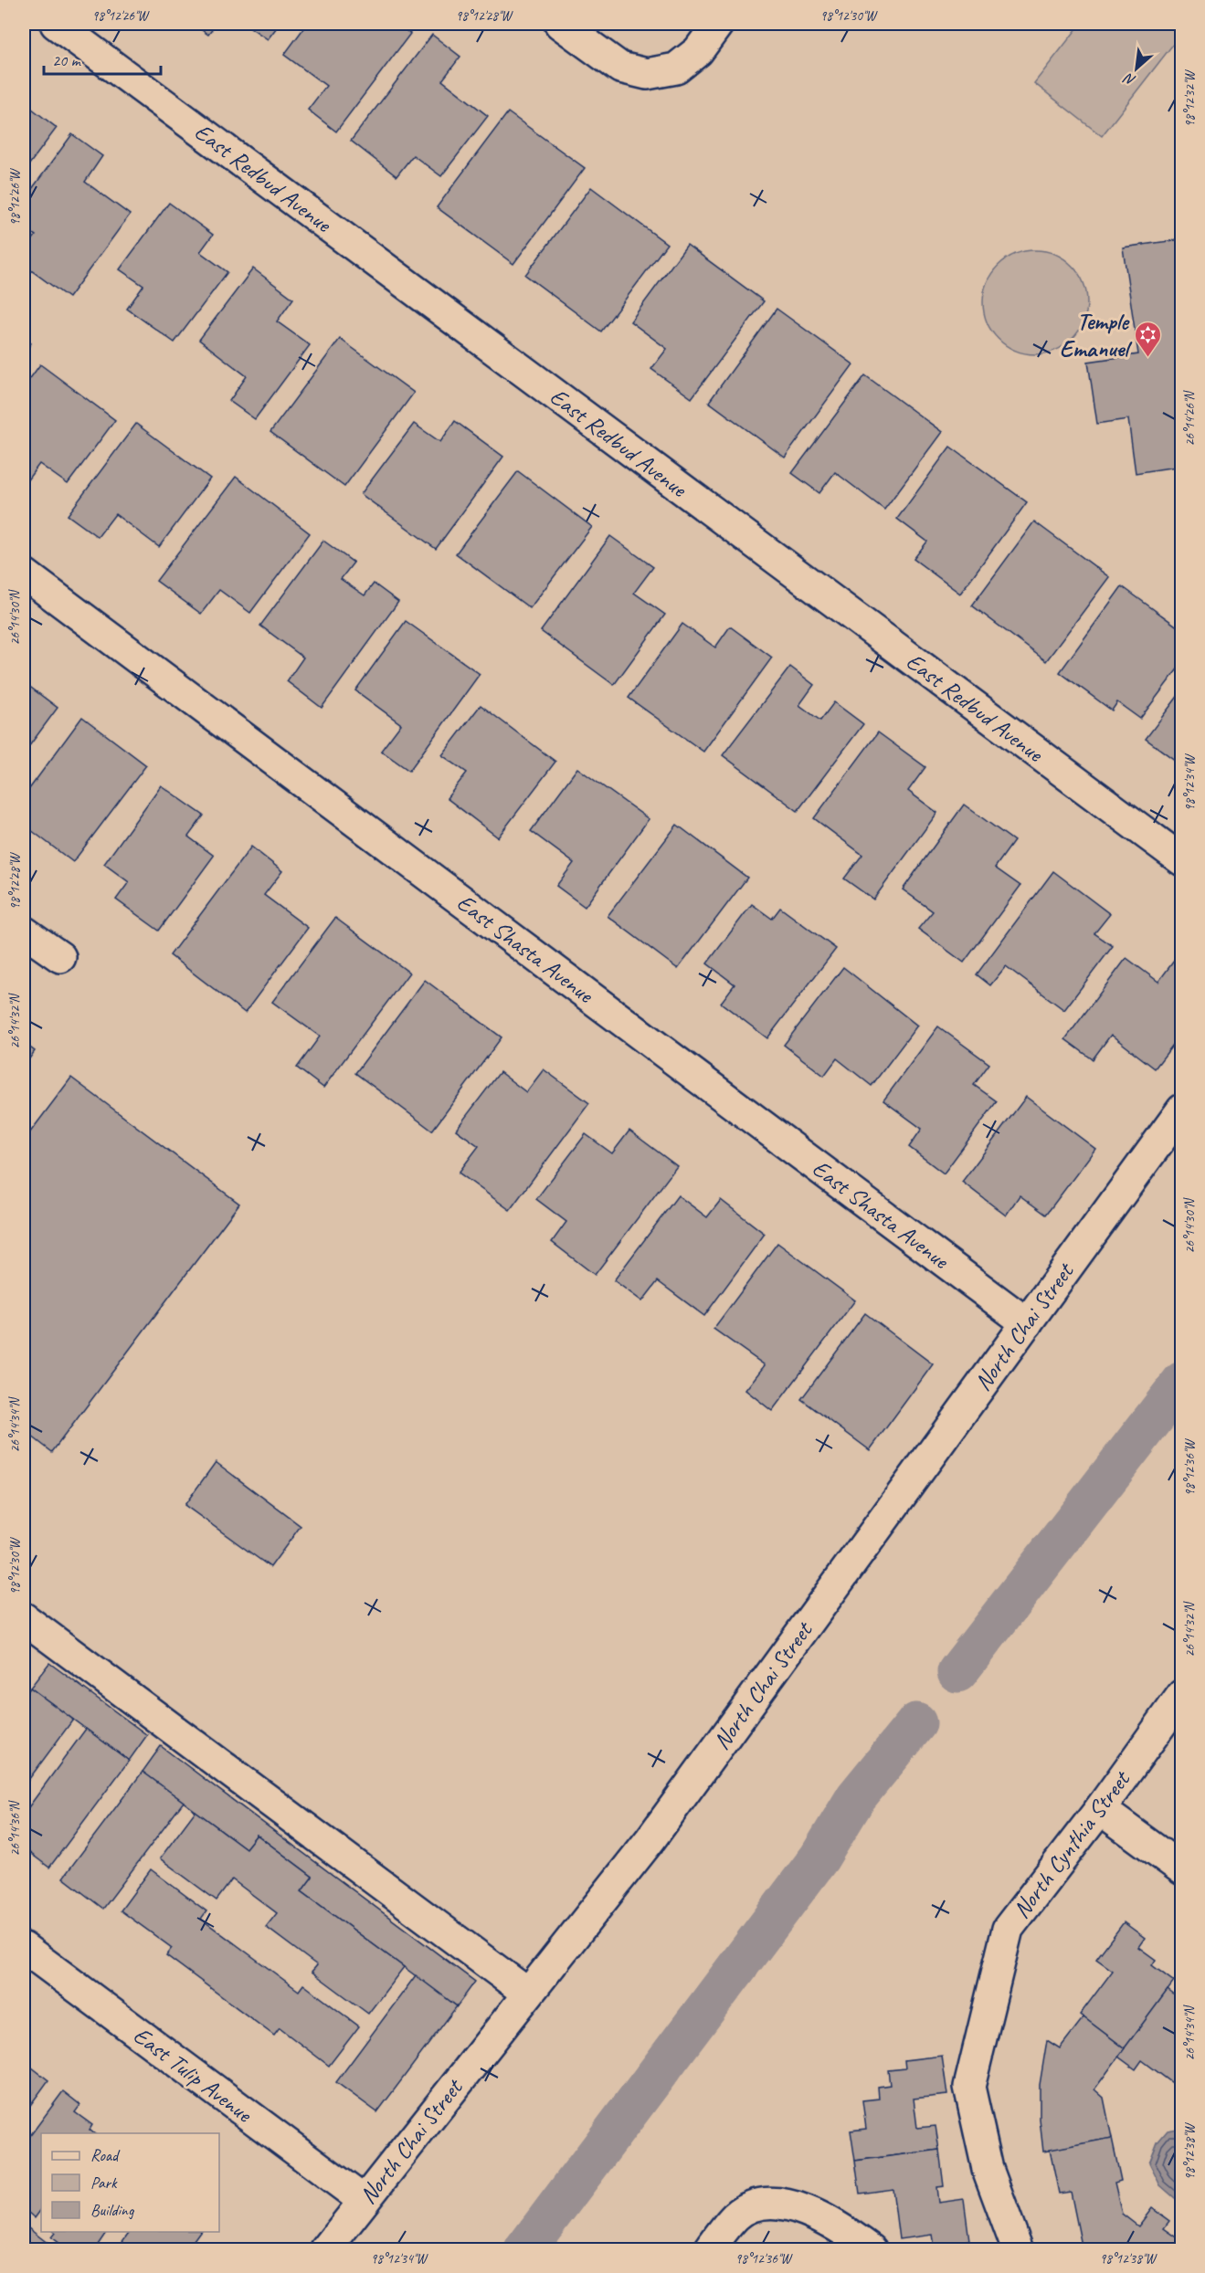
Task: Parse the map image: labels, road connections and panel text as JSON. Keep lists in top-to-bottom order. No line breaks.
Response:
{"streets":{"street":["East Redbud Avenue","East Shasta Avenue","North Chai Street","North Cynthia Street","East Tulip Avenue"]},"crossings":[["East Shasta Avenue","North Chai Street"],["North Chai Street","East Tulip Avenue"]],"places":{"synagogue":["Temple Emanuel"]},"legend":["Road","Park","Building"],"scale_bar":"20 m","north":"bottom left","coordinates":["98°12'26\"W","98°12'28\"W","98°12'30\"W","98°12'32\"W","26°14'26\"N","26°14'30\"N","98°12'34\"W","26°14'32\"N","26°14'34\"N","98°12'36\"W","26°14'36\"N","98°12'38\"W"]}
